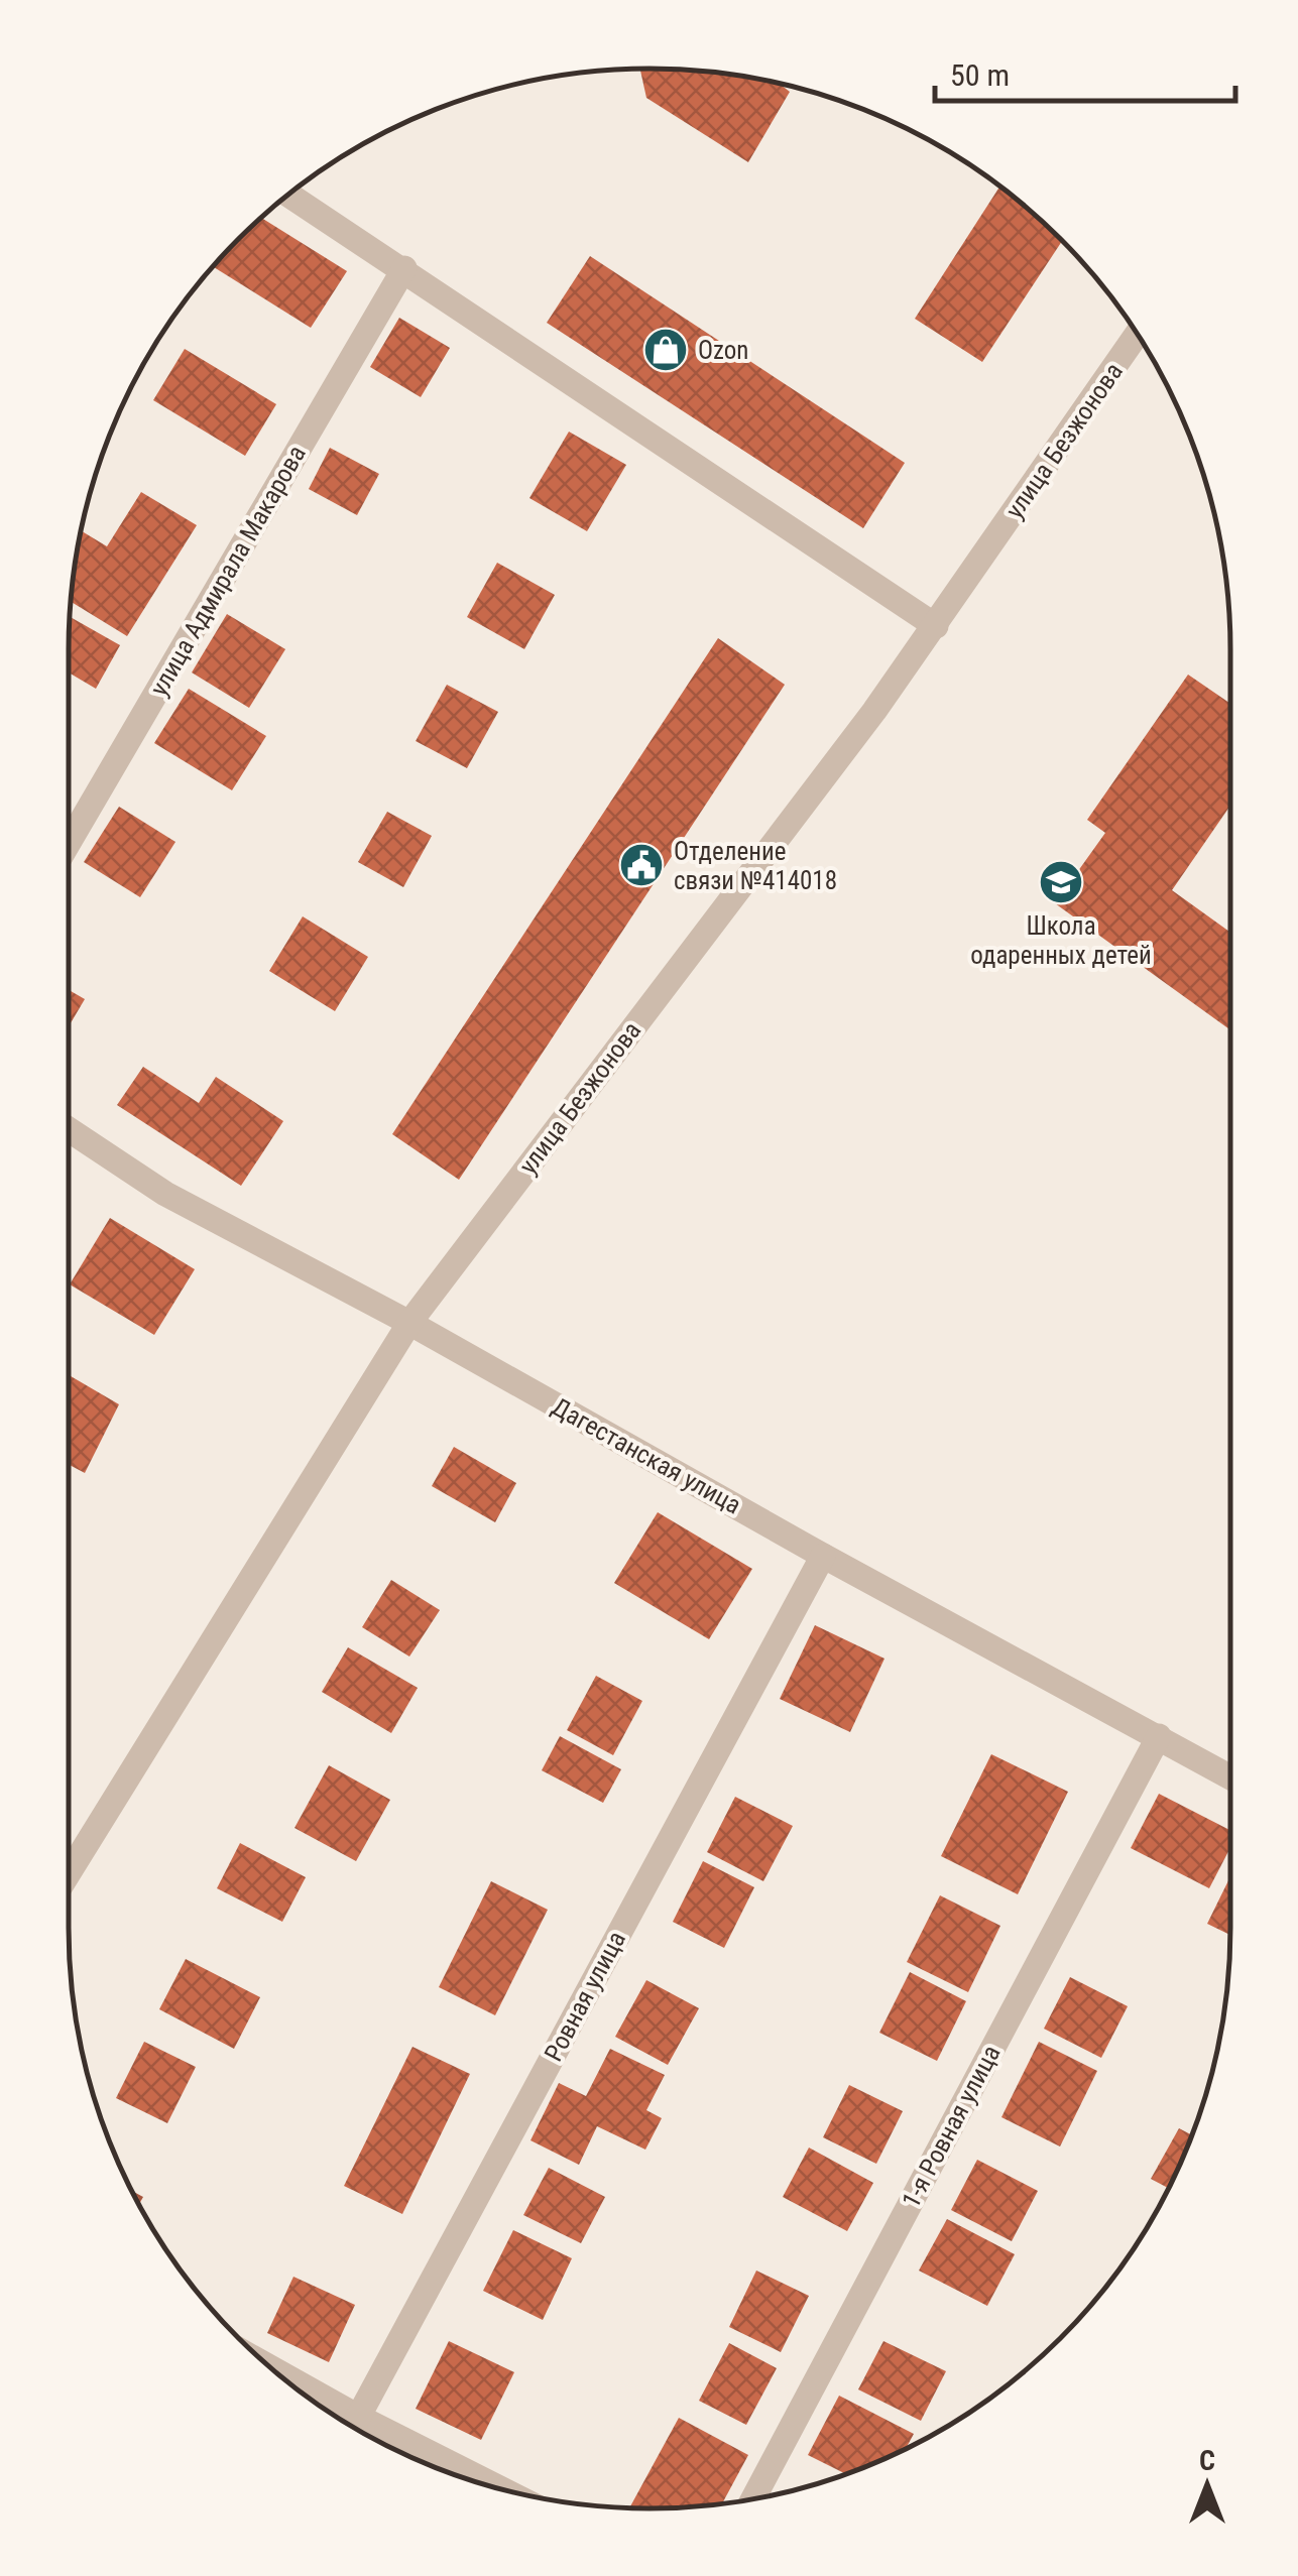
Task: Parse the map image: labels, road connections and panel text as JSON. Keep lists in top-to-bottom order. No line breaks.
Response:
{"streets":{"street":["улица Безжонова","улица Адмирала Макарова","Дагестанская улица","Ровная улица","1-я Ровная улица"]},"crossings":[["улица Безжонова","Дагестанская улица"],["Дагестанская улица","Ровная улица"],["Дагестанская улица","1-я Ровная улица"]],"places":{"shop":["Ozon"],"public building":["Отделение связи №414018"],"school or university":["Школа одаренных детей"]},"scale_bar":"50 m","north":"top"}
